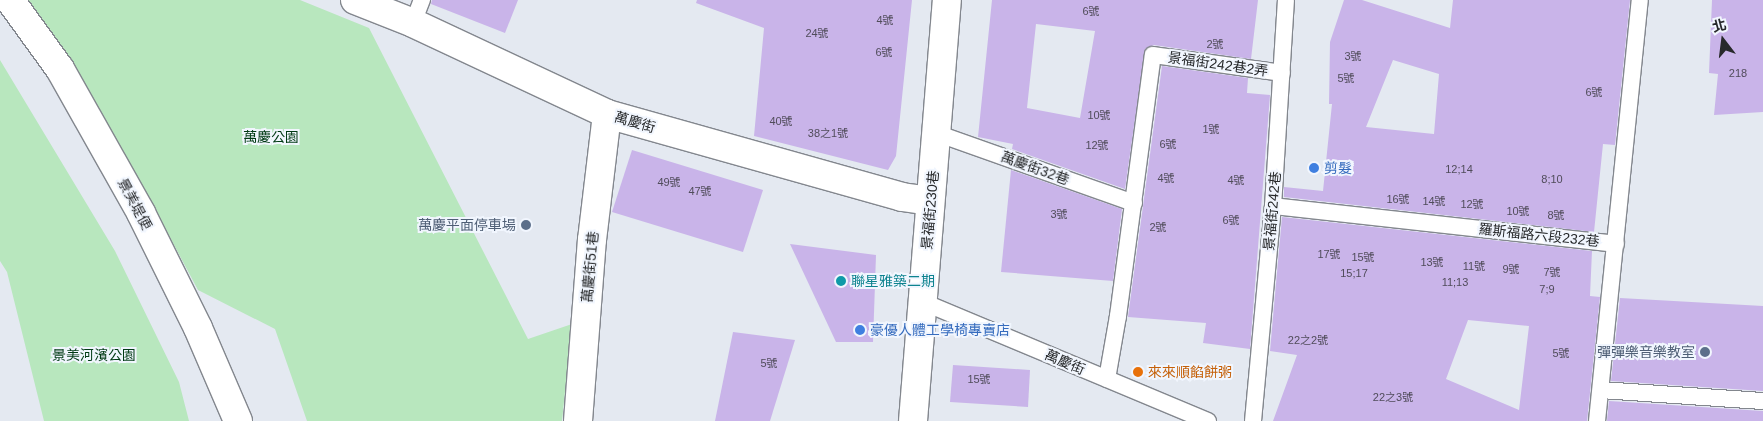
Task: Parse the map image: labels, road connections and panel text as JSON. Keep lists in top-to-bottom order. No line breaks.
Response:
{"streets":{"street":["萬慶街","景美堤便","景福街230巷","萬慶街51巷"],"lane":["景福街242巷2弄","萬慶街32巷","景福街242巷","羅斯福路六段232巷"]},"crossings":[["景福街242巷2弄","萬慶街32巷"],["景福街242巷2弄","景福街242巷"],["萬慶街","景福街230巷"],["萬慶街","萬慶街51巷"],["萬慶街32巷","景福街230巷"],["景福街242巷","羅斯福路六段232巷"]],"parks":["萬慶公園","景美河濱公園"],"places":["剪髮","萬慶平面停車場","聯星雅築二期","豪優人體工學椅專賣店","彈彈樂音樂教室","來來順餡餅粥"],"house_numbers":["6號","4號","24號","2號","6號","3號","218","5號","6號","10號","40號","1號","38之1號","6號","12號","12;14","4號","8;10","4號","49號","47號","16號","14號","12號","10號","3號","8號","6號","2號","17號","15號","13號","11號","9號","7號","15;17","11;13","7;9","22之2號","5號","5號","15號","22之3號"],"north":"top"}
